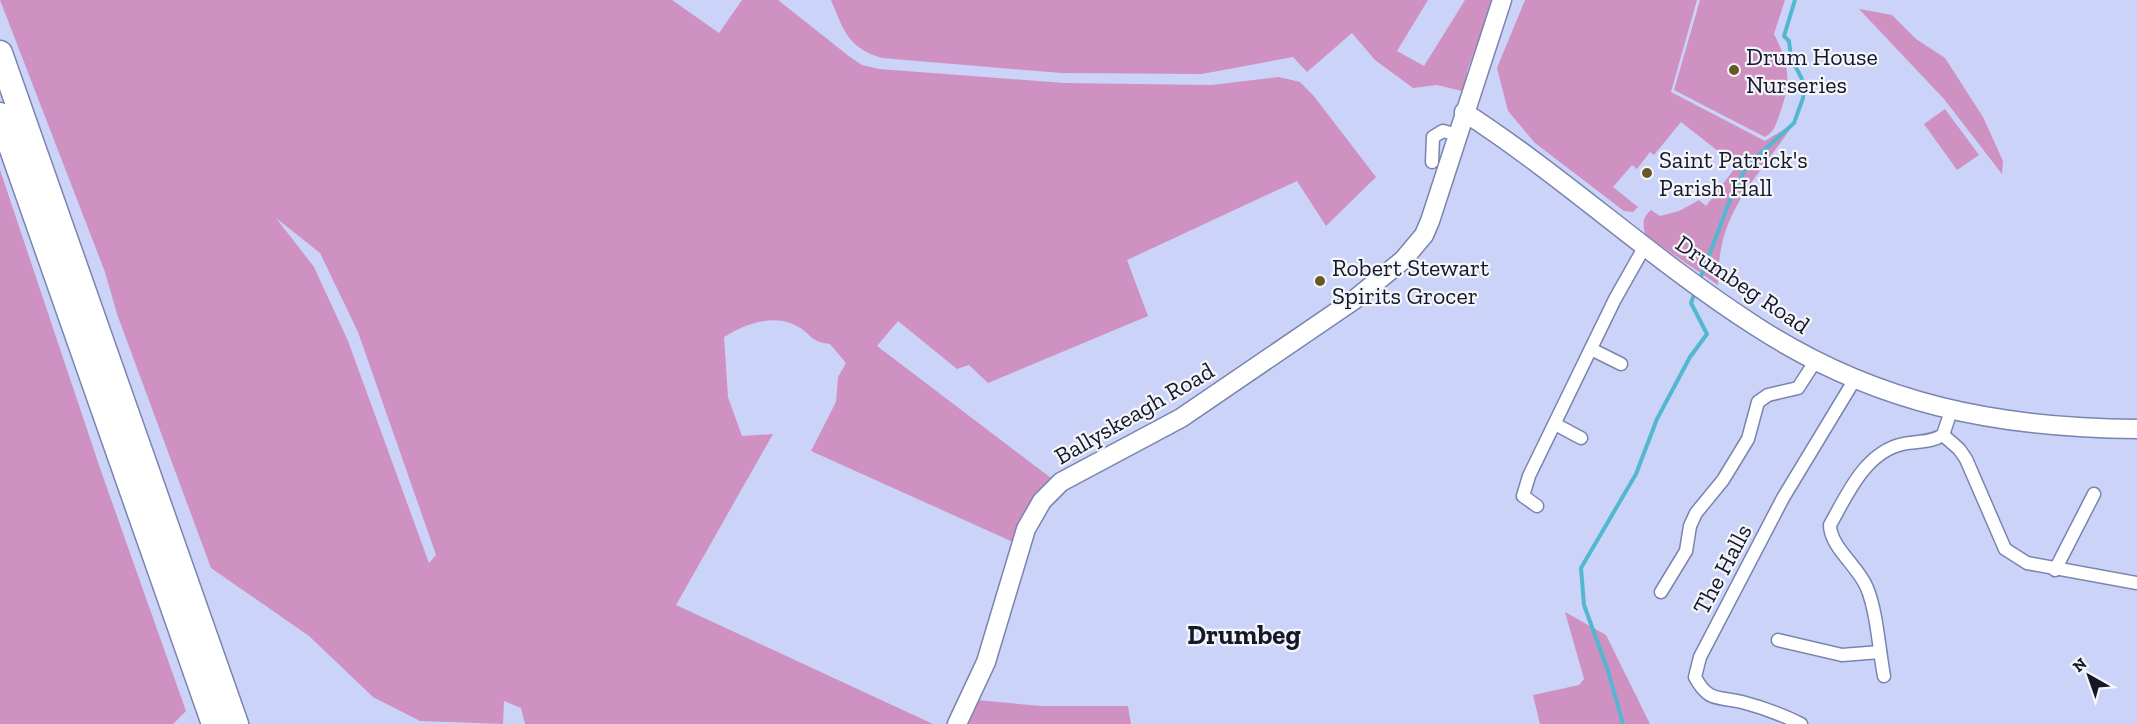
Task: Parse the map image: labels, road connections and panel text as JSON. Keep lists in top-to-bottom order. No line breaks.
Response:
{"streets":{"main road":["Drumbeg Road","Ballyskeagh Road"],"street":["The Halls"]},"crossings":[["Drumbeg Road","Ballyskeagh Road"],["Drumbeg Road","The Halls"]],"districts":["Drumbeg"],"places":["Drum House Nurseries","Saint Patrick's Parish Hall","Robert Stewart Spirits Grocer"],"north":"top left"}
